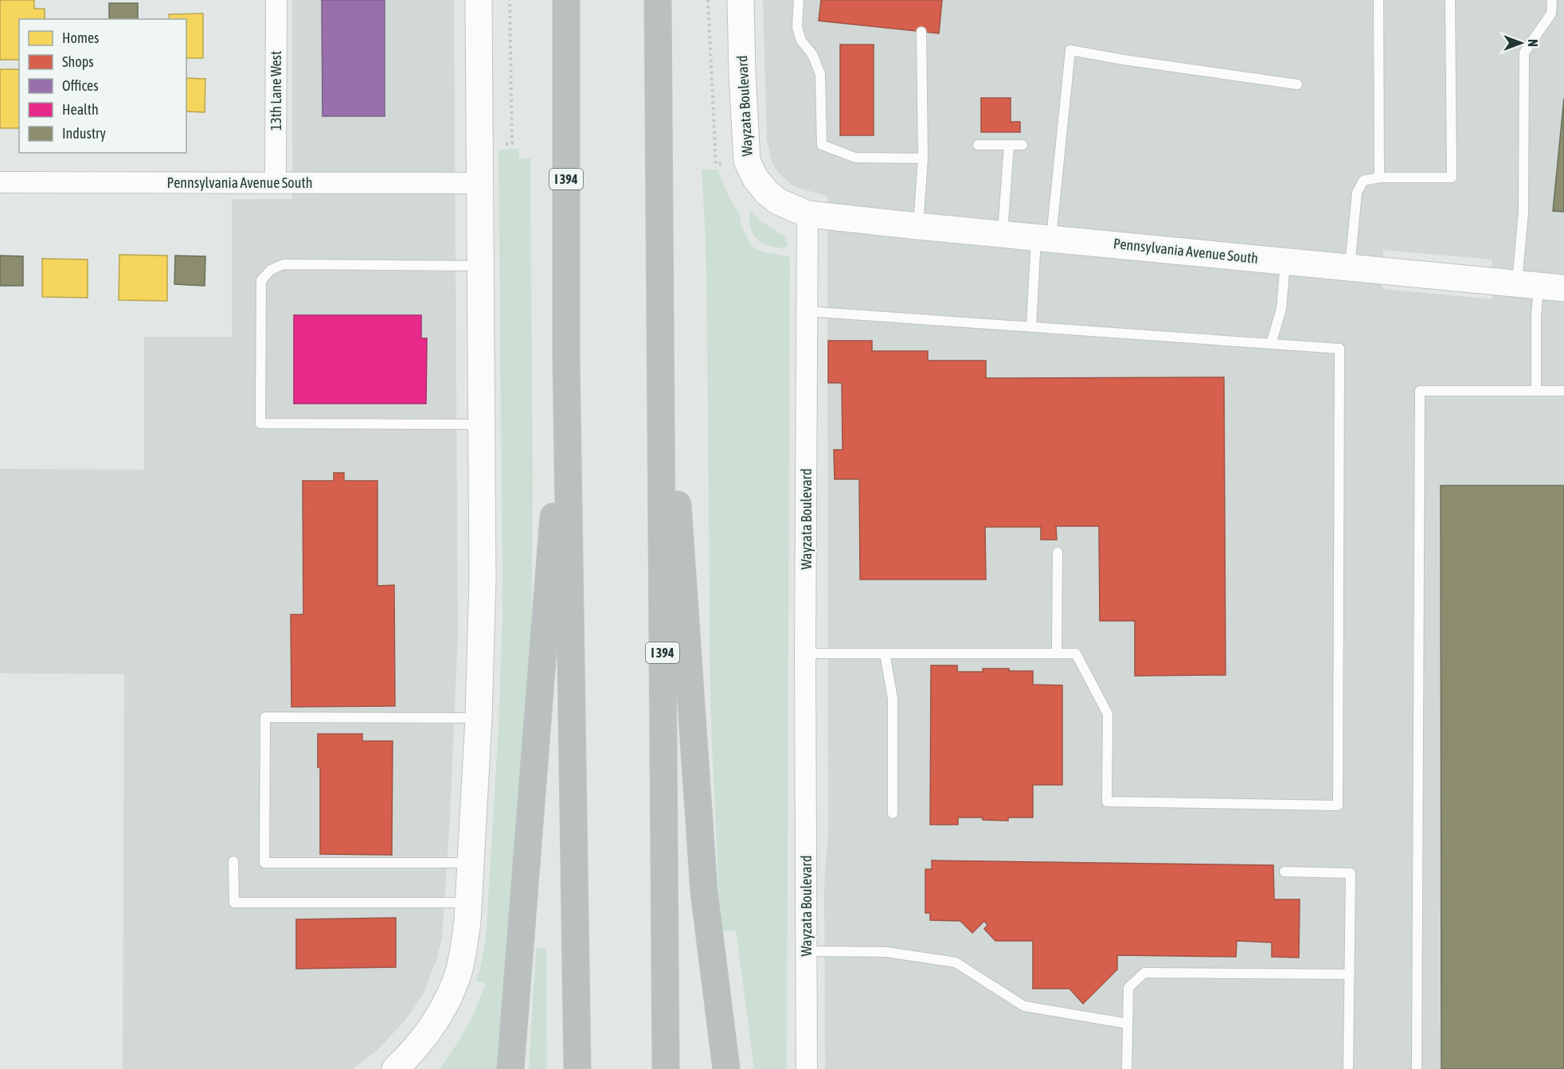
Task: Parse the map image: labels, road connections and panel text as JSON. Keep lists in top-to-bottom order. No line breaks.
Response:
{"streets":{"highway":["I 394"],"street":["13th Lane West","Wayzata Boulevard","Pennsylvania Avenue South"]},"crossings":[["13th Lane West","Pennsylvania Avenue South"],["Wayzata Boulevard","Pennsylvania Avenue South"]],"legend":["Homes","Shops","Offices","Health","Industry"],"north":"right"}
